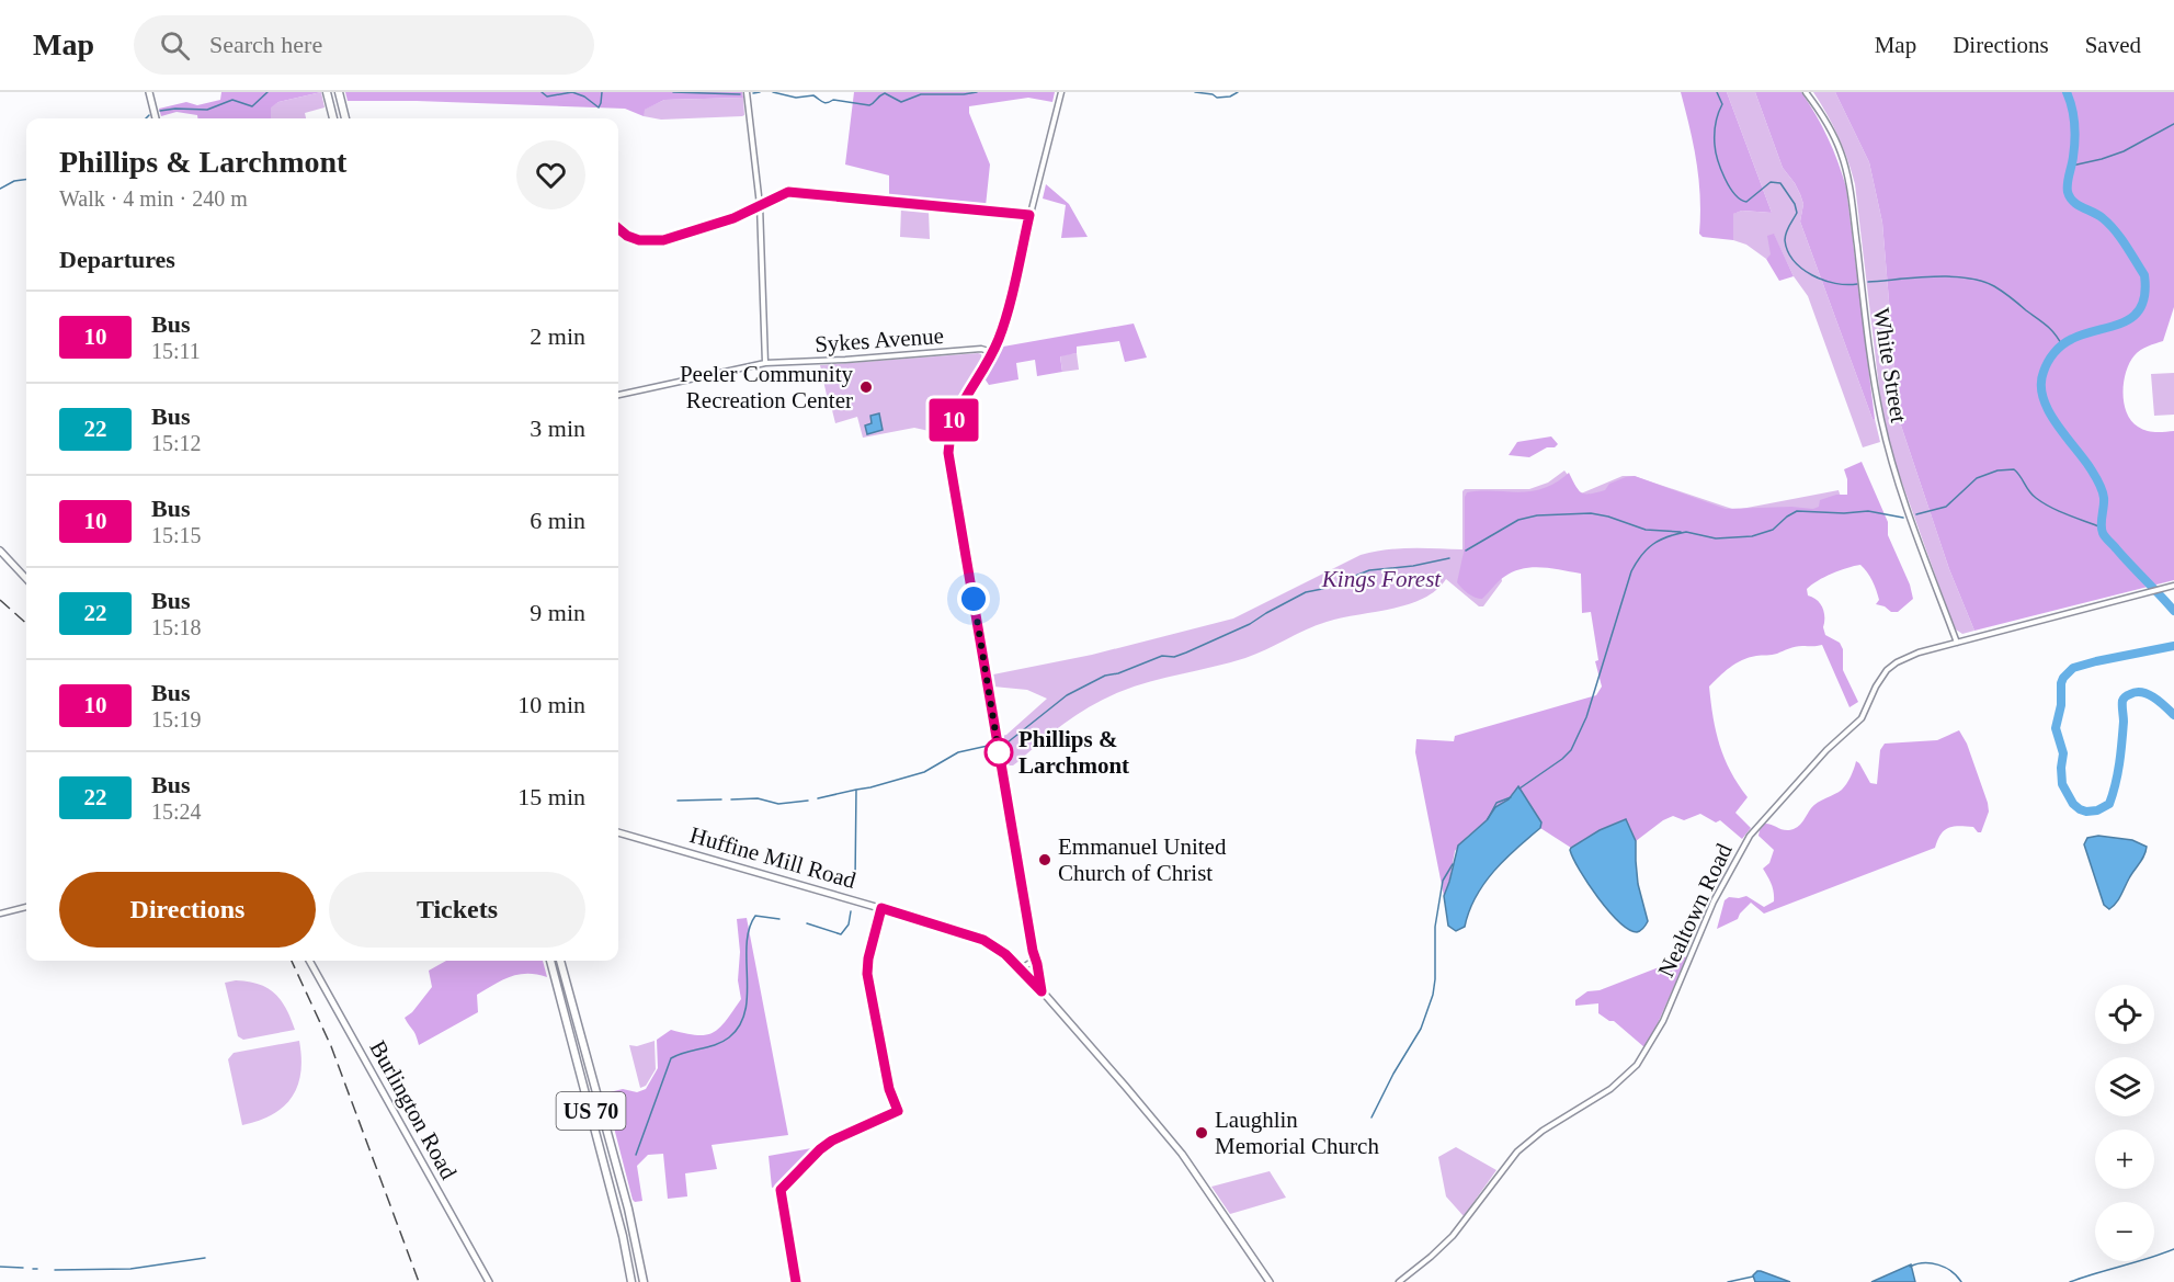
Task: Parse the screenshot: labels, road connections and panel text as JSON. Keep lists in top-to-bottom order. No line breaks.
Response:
{"streets":{"highway":["US 70"],"main road":["Huffine Mill Road","Burlington Road"],"street":["Sykes Avenue","White Street","Nealtown Road"]},"crossings":[["White Street","Nealtown Road"]],"parks":["Kings Forest"],"places":["Peeler Community Recreation Center","Phillips & Larchmont","Emmanuel United Church of Christ","Laughlin Memorial Church"],"lines":["bus line 10"],"page":{"header":"Map","search":"Search here","nav":["Map","Directions","Saved"],"on_map":"10","heading":[["Phillips & Larchmont","Walk · 4 min · 240 m"],"Departures"],"list":[{"mark":"10","name":"Bus","note":"15:11","value":"2 min"},{"mark":"22","name":"Bus","note":"15:12","value":"3 min"},{"mark":"10","name":"Bus","note":"15:15","value":"6 min"},{"mark":"22","name":"Bus","note":"15:18","value":"9 min"},{"mark":"10","name":"Bus","note":"15:19","value":"10 min"},{"mark":"22","name":"Bus","note":"15:24","value":"15 min"}],"buttons":["Directions","Tickets"],"map_buttons":["+","−"]}}
